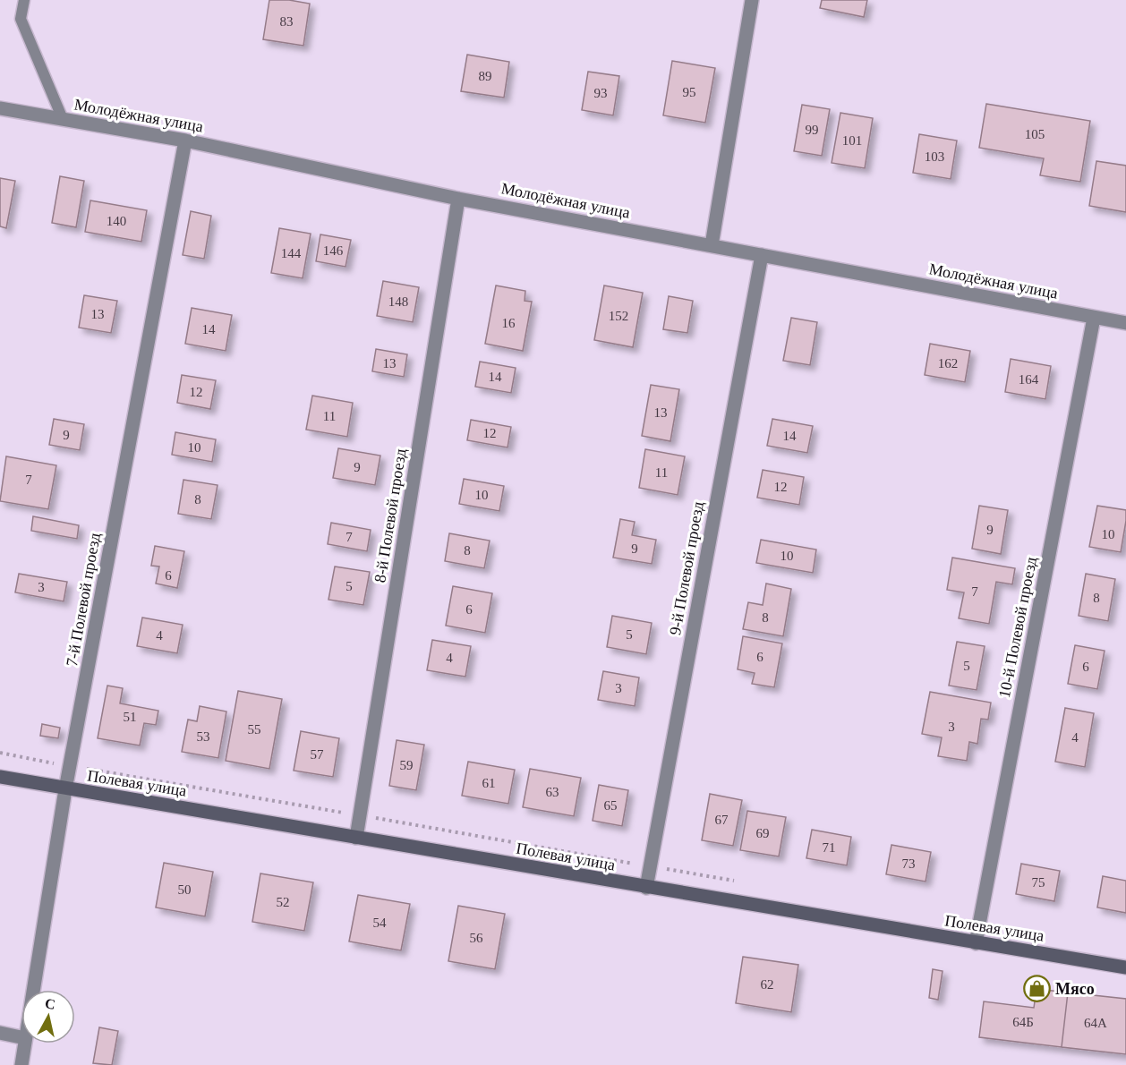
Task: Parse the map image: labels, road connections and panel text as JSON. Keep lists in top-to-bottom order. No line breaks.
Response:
{"streets":{"street":["Молодёжная улица","8-й Полевой проезд","9-й Полевой проезд","7-й Полевой проезд","10-й Полевой проезд","Полевая улица"]},"crossings":[["Молодёжная улица","8-й Полевой проезд"],["Молодёжная улица","9-й Полевой проезд"],["Молодёжная улица","7-й Полевой проезд"],["Молодёжная улица","10-й Полевой проезд"],["8-й Полевой проезд","Полевая улица"],["9-й Полевой проезд","Полевая улица"],["7-й Полевой проезд","Полевая улица"],["10-й Полевой проезд","Полевая улица"]],"places":{"shop":["Мясо"]},"house_numbers":["83","89","95","93","99","105","101","103","140","146","144","148","13","152","16","14","13","162","14","164","12","13","11","12","9","14","10","9","11","7","12","10","8","9","10","7","9","8","10","6","5","3","7","8","6","8","5","4","6","4","5","6","3","51","3","55","53","4","57","59","61","63","65","67","69","71","73","75","50","52","54","56","62","64Б","64А"],"north":"top"}
